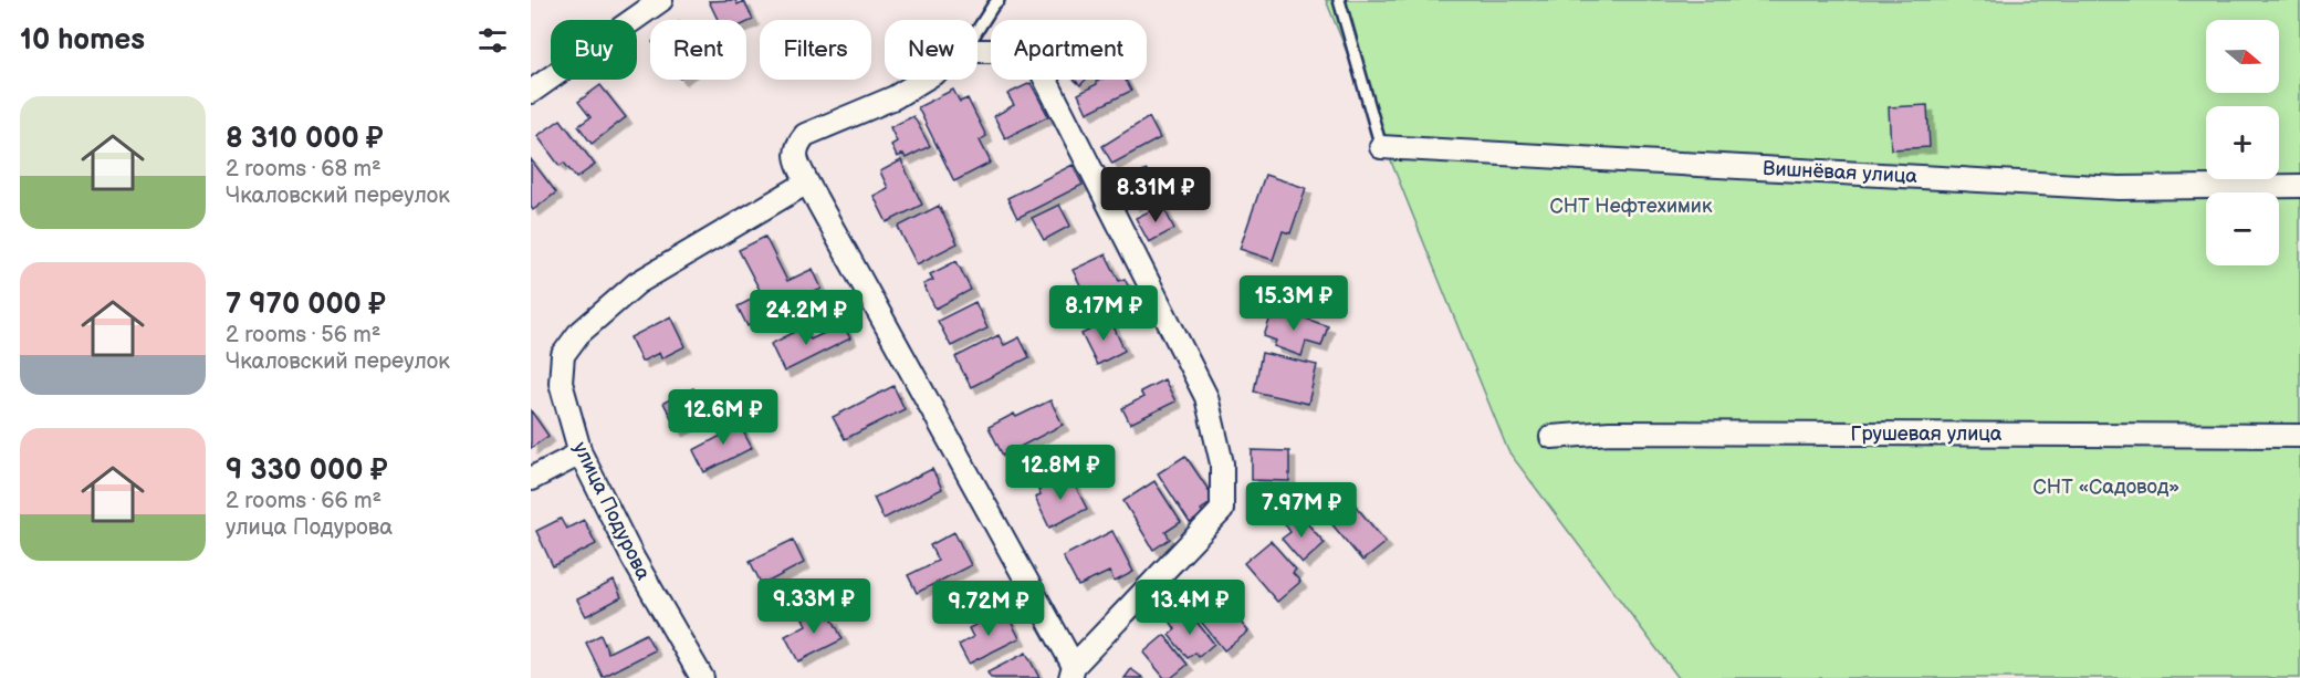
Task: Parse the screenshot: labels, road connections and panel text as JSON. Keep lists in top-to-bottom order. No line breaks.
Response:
{"streets":{"street":["Вишнёвая улица","Грушевая улица","улица Подурова"]},"parks":["СНТ Нефтехимик","СНТ «Садовод»"],"north":"right","page":{"heading":"10 homes","map_buttons":["+","−"],"chip":["Buy","Rent","Filters","New","Apartment"],"list":[{"name":"8 310 000 ₽","note":"2 rooms · 68 m² · Чкаловский переулок"},{"name":"7 970 000 ₽","note":"2 rooms · 56 m² · Чкаловский переулок"},{"name":"9 330 000 ₽","note":"2 rooms · 66 m² · улица Подурова"}],"price":["8.31M ₽","15.3M ₽","8.17M ₽","24.2M ₽","12.6M ₽","12.8M ₽","7.97M ₽","9.33M ₽","13.4M ₽","9.72M ₽"]}}
